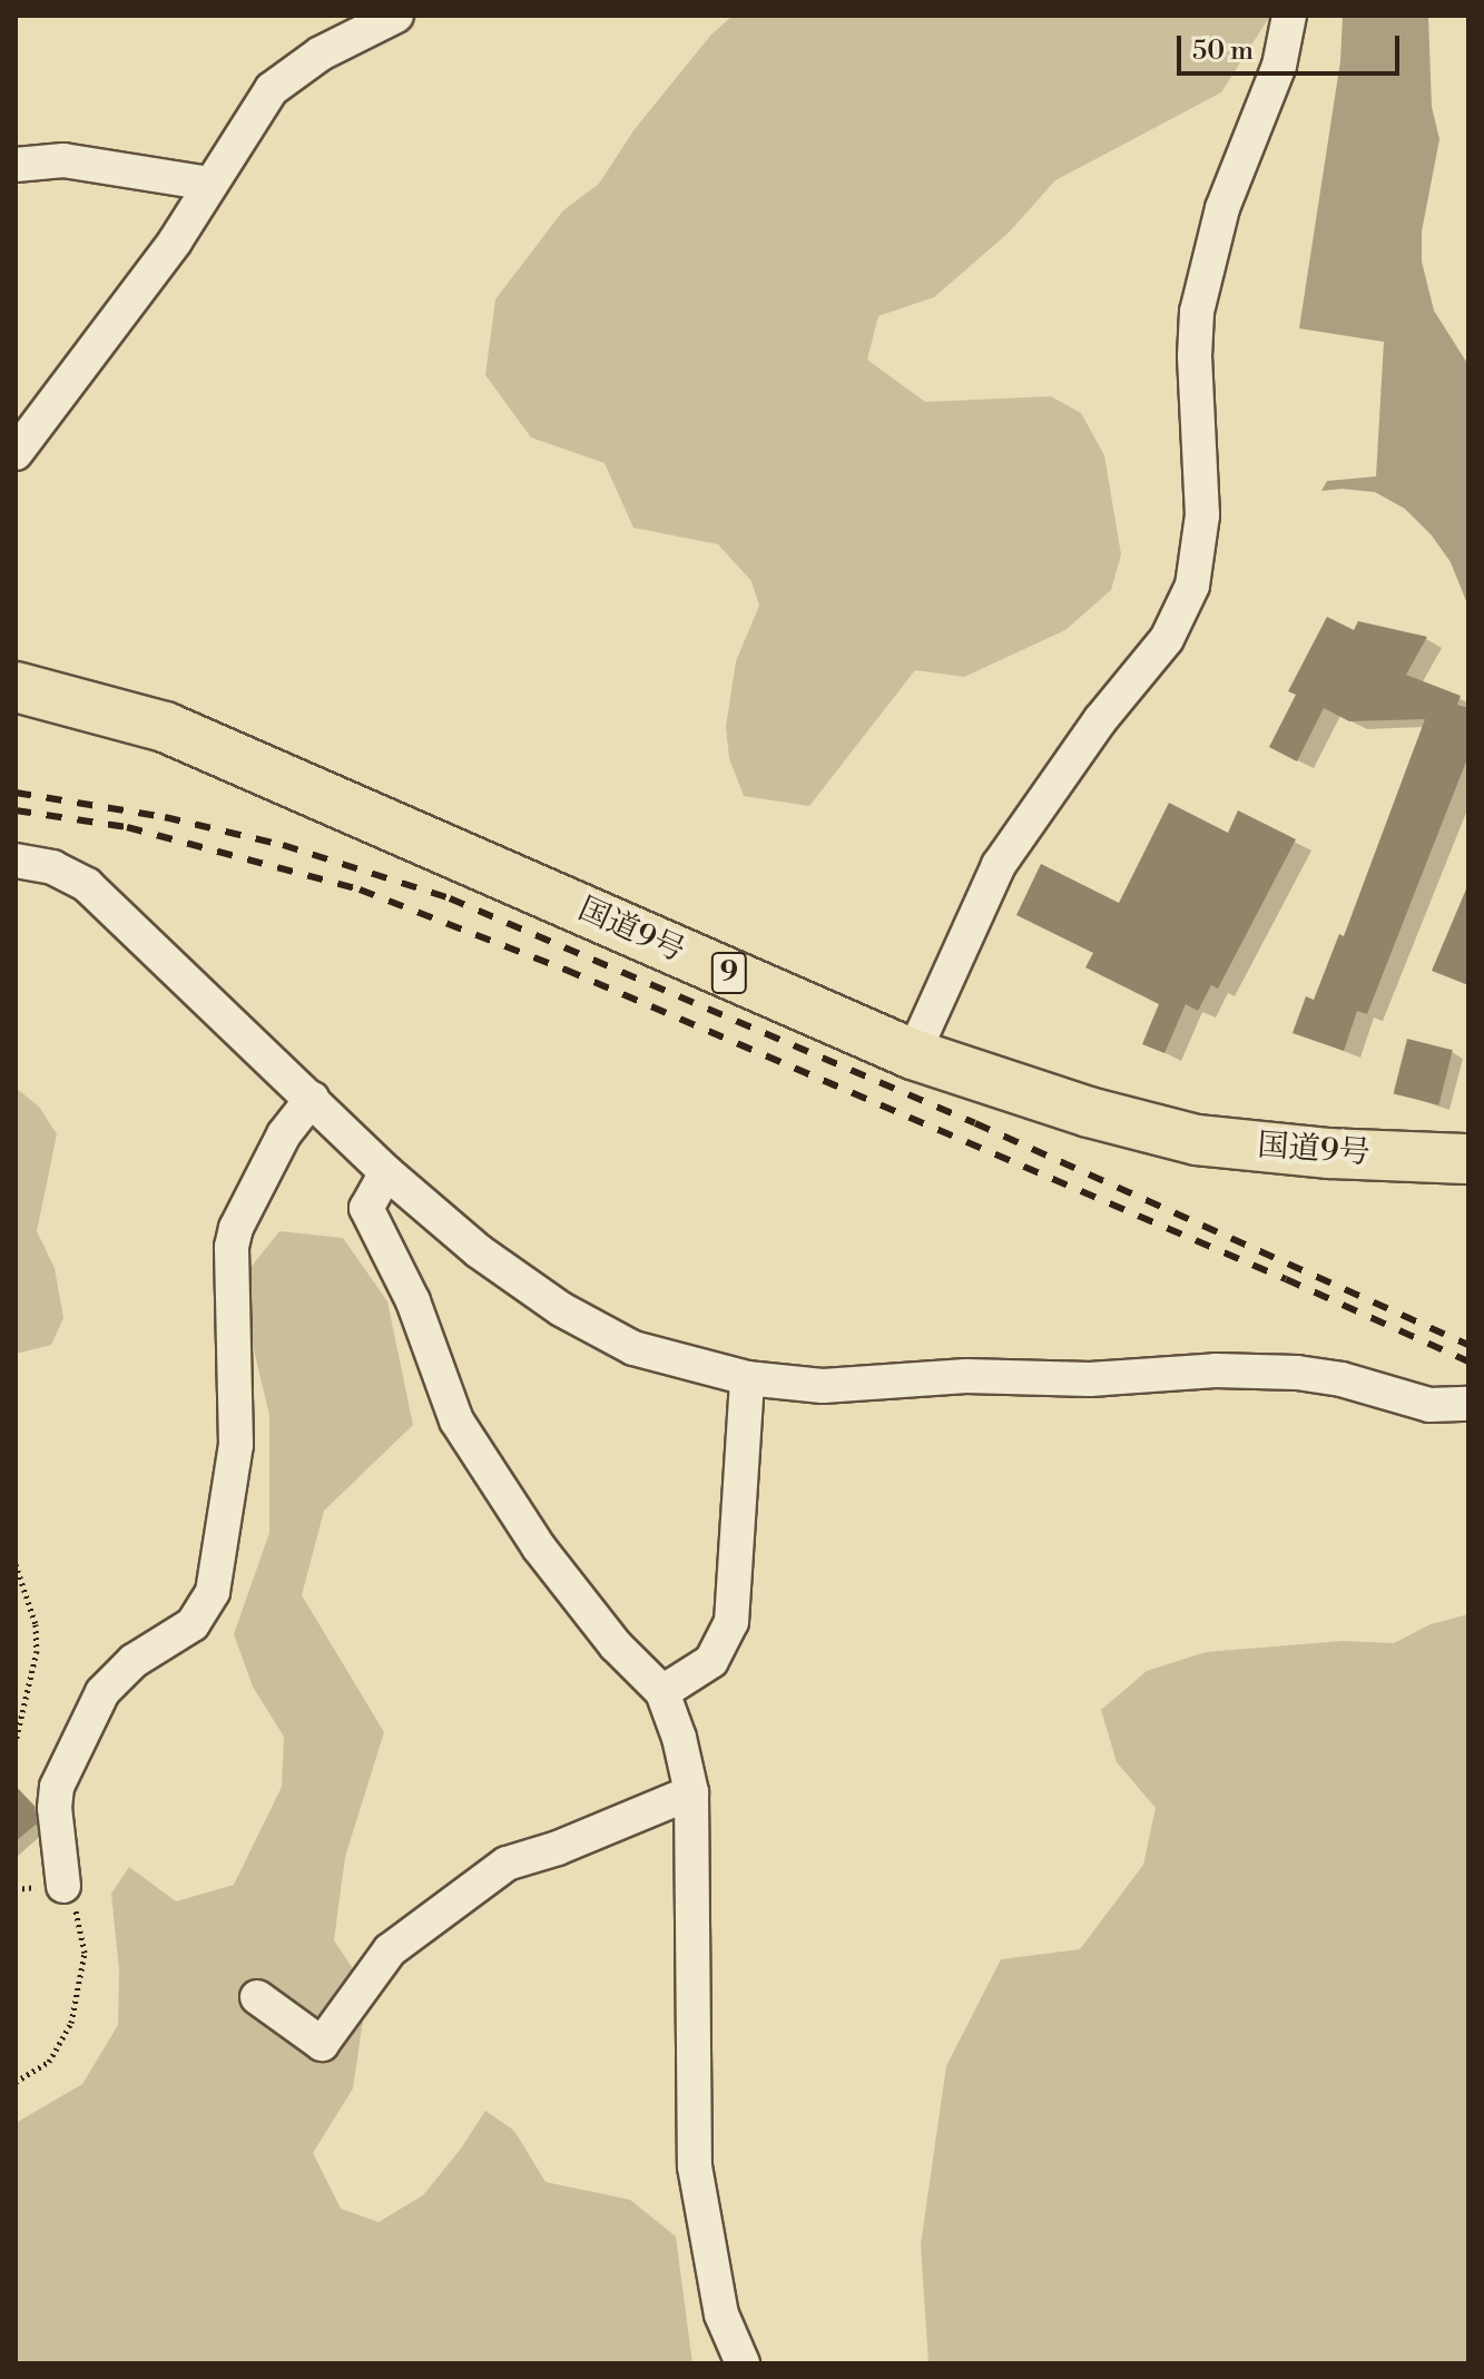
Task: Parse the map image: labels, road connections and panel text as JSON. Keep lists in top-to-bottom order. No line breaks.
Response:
{"streets":{"highway":["国道9号","9"]},"scale_bar":"50 m"}
